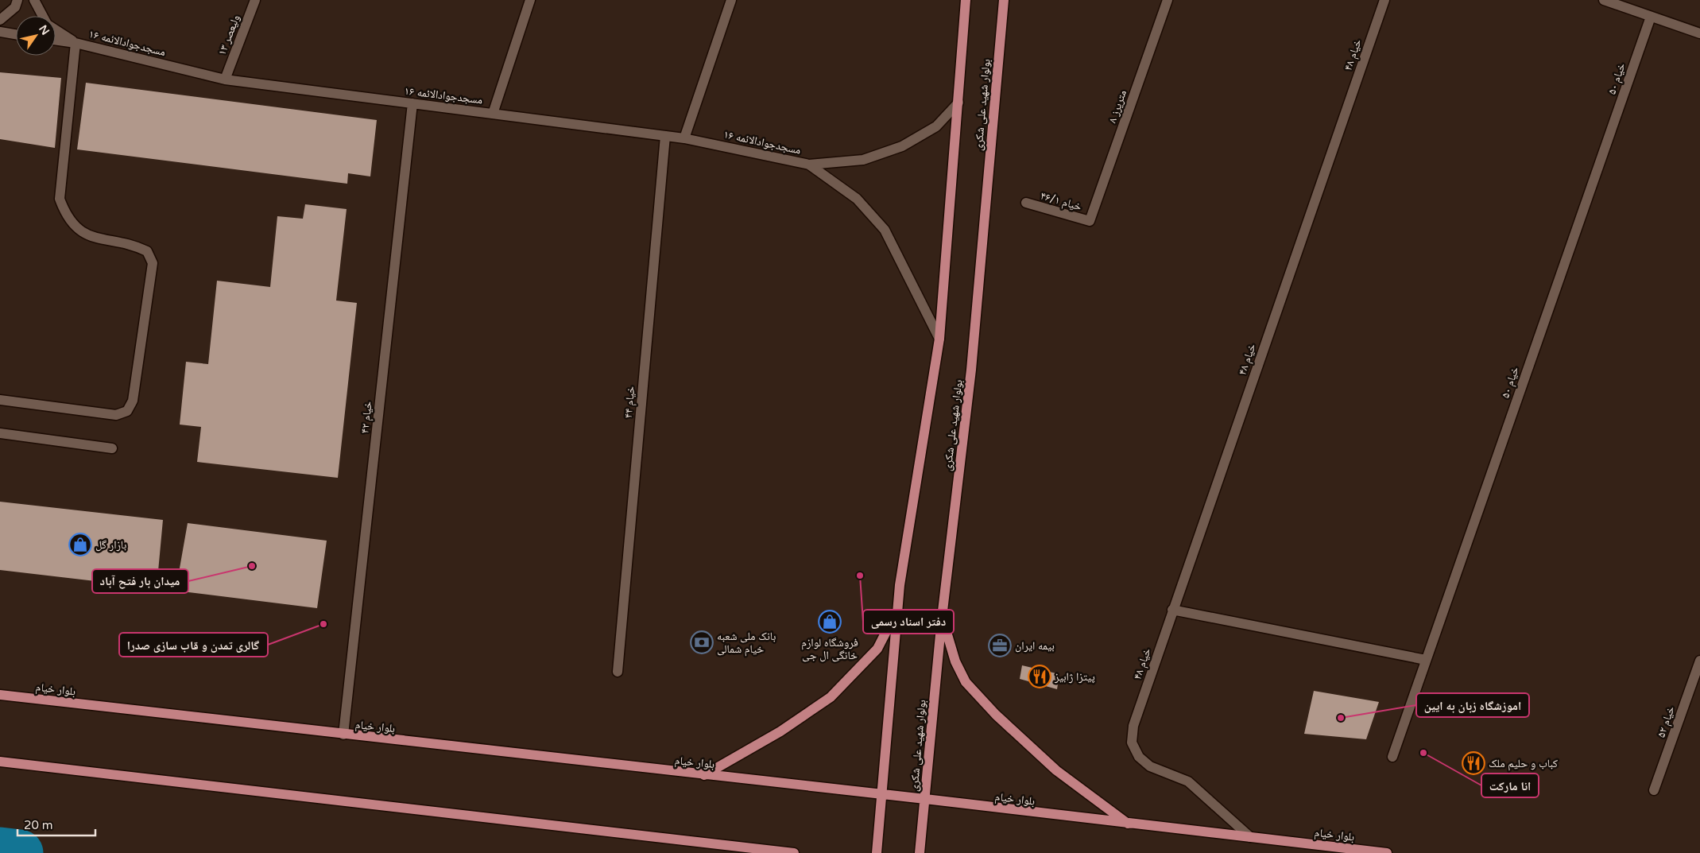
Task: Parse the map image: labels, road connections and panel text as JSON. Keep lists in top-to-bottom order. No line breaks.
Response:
{"streets":{"main road":["بولوار شهید علی شکری","بلوار خیام"],"street":["ولیعصر ۱۳","مسجدجوادالائمه ۱۶","خیام ۴۸","خیام ۵۰","۸ متریرز","خیام ۴۶/۱","خیام ۴۴","خیام ۴۲","خیام ۵۲"]},"crossings":[["ولیعصر ۱۳","مسجدجوادالائمه ۱۶"],["مسجدجوادالائمه ۱۶","خیام ۴۴"],["مسجدجوادالائمه ۱۶","خیام ۴۲"],["خیام ۴۸","بلوار خیام"],["بولوار شهید علی شکری","بلوار خیام"],["۸ متریرز","خیام ۴۶/۱"],["خیام ۴۲","بلوار خیام"]],"places":{"shop":["بازار گل","فروشگاه لوازم خانگی ال جی"],"other":["میدان بار فتح آباد","دفتر اسناد رسمی","گالری تمدن و قاب سازی صدرا","اموزشگاه زبان به ایین","انا مارکت"],"bank":["بانک ملی شعبه خیام شمالی"],"office":["بیمه ایران"],"restaurant":["پیتزا ژابیز","کباب و حلیم ملک"]},"scale_bar":"20 m","north":"top right"}
